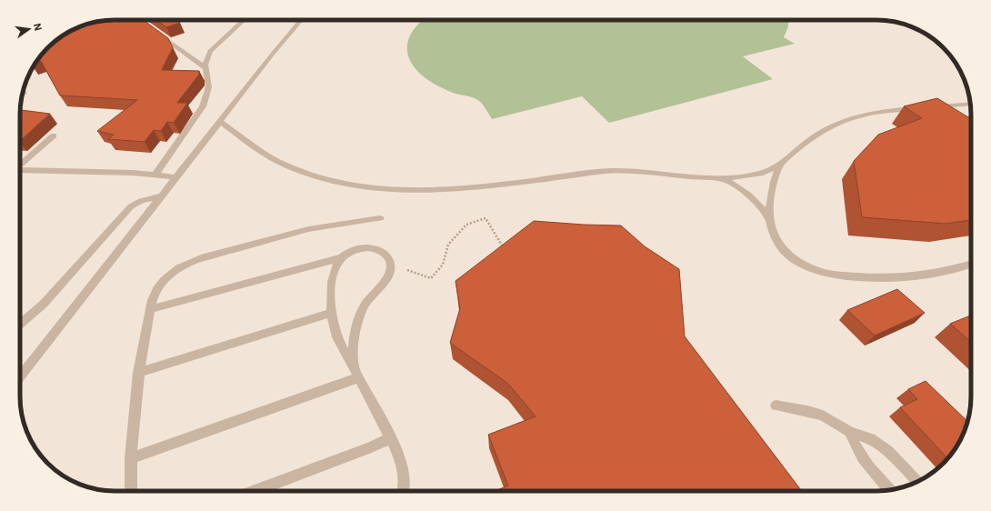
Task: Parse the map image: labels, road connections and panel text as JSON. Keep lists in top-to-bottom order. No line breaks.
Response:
{"north":"right"}
